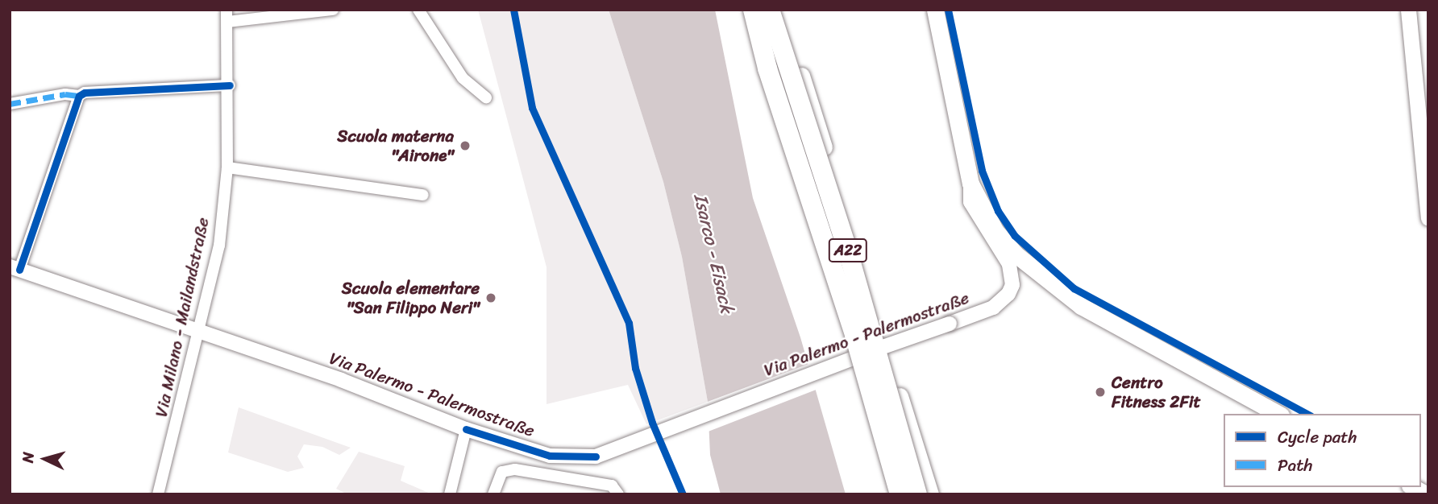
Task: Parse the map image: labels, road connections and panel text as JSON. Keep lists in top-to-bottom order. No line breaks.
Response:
{"streets":{"highway":["A22"],"street":["Via Milano - Mailandstraße","Via Palermo - Palermostraße"]},"crossings":[["Via Milano - Mailandstraße","Via Palermo - Palermostraße"]],"water":["Isarco - Eisack"],"places":["Scuola materna \"Airone\"","Scuola elementare \"San Filippo Neri\"","Centro Fitness 2Fit"],"legend":["Cycle path","Path"],"north":"left"}
